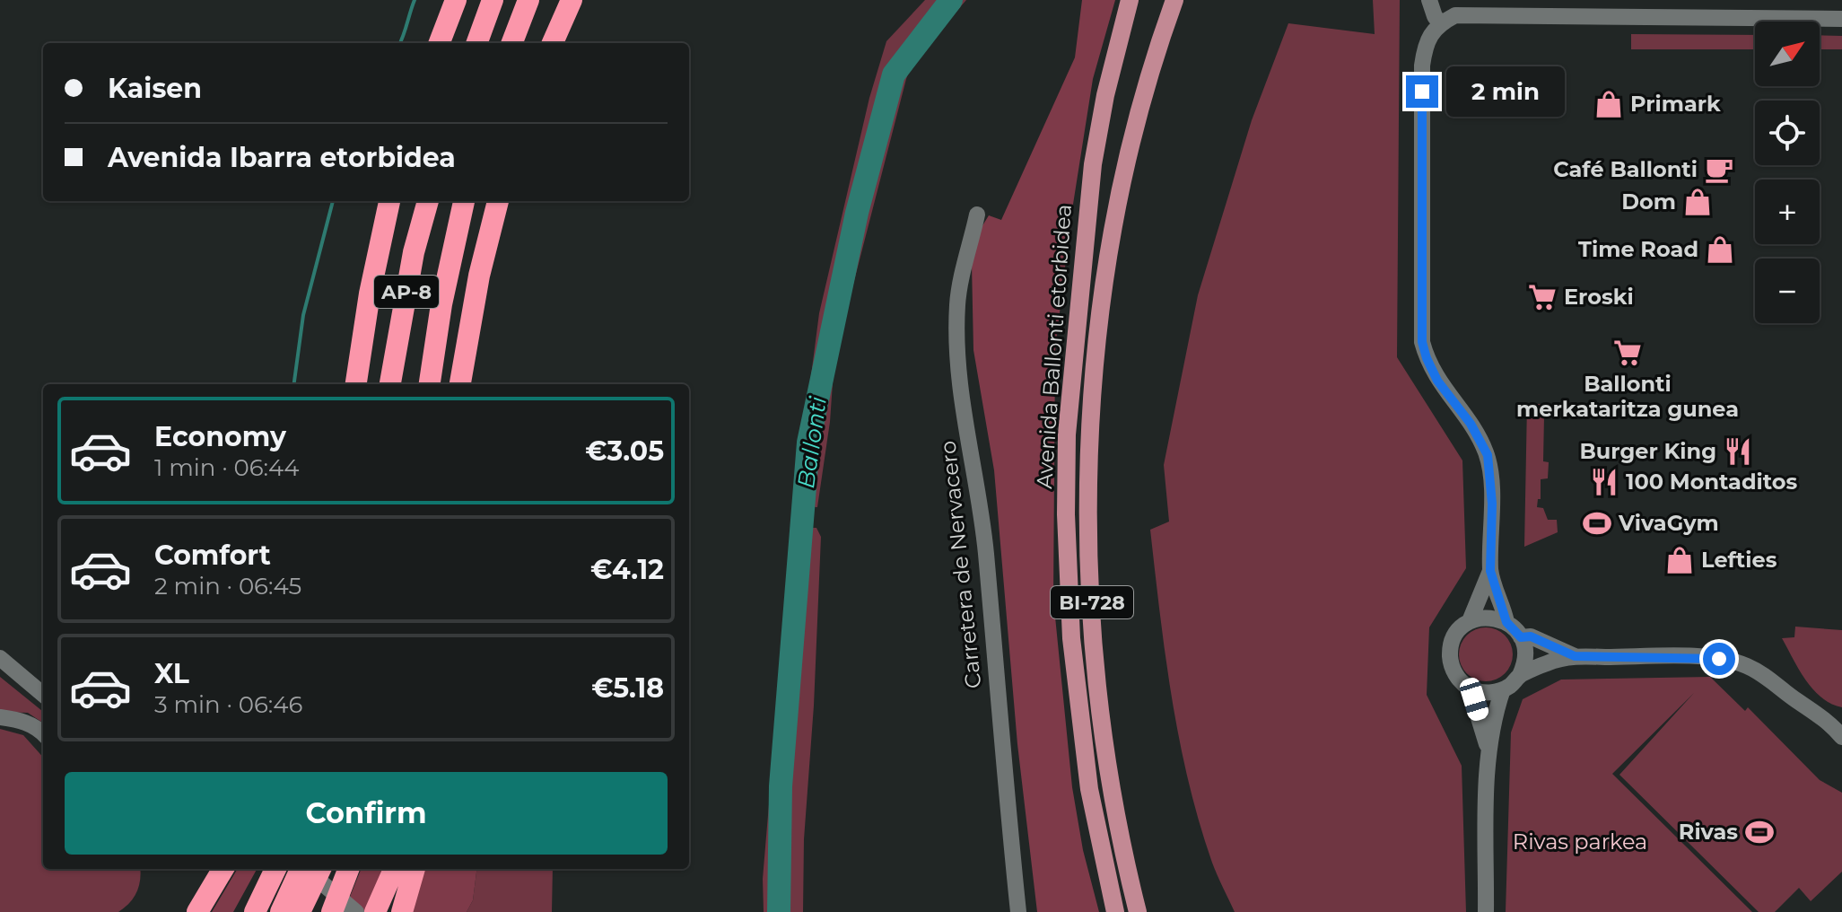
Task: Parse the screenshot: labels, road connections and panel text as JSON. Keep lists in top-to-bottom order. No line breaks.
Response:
{"streets":{"highway":["AP-8"],"main road":["Avenida Ballonti etorbidea","BI-728"],"street":["Carretera de Nervacero"]},"water":["Ballonti"],"parks":["Rivas parkea"],"places":{"shop":["Primark","Dom","Time Road","Lefties"],"cafe":["Café Ballonti"],"supermarket":["Eroski","Ballonti merkataritza gunea"],"restaurant":["Burger King","100 Montaditos"],"sports":["VivaGym","Rivas"]},"north":"top right","page":{"map_buttons":["+","−"],"banner":["Kaisen","Avenida Ibarra etorbidea"],"bubble":"2 min","list":[{"name":"Economy","note":"1 min · 06:44","value":"€3.05"},{"name":"Comfort","note":"2 min · 06:45","value":"€4.12"},{"name":"XL","note":"3 min · 06:46","value":"€5.18"}],"buttons":"Confirm"}}
